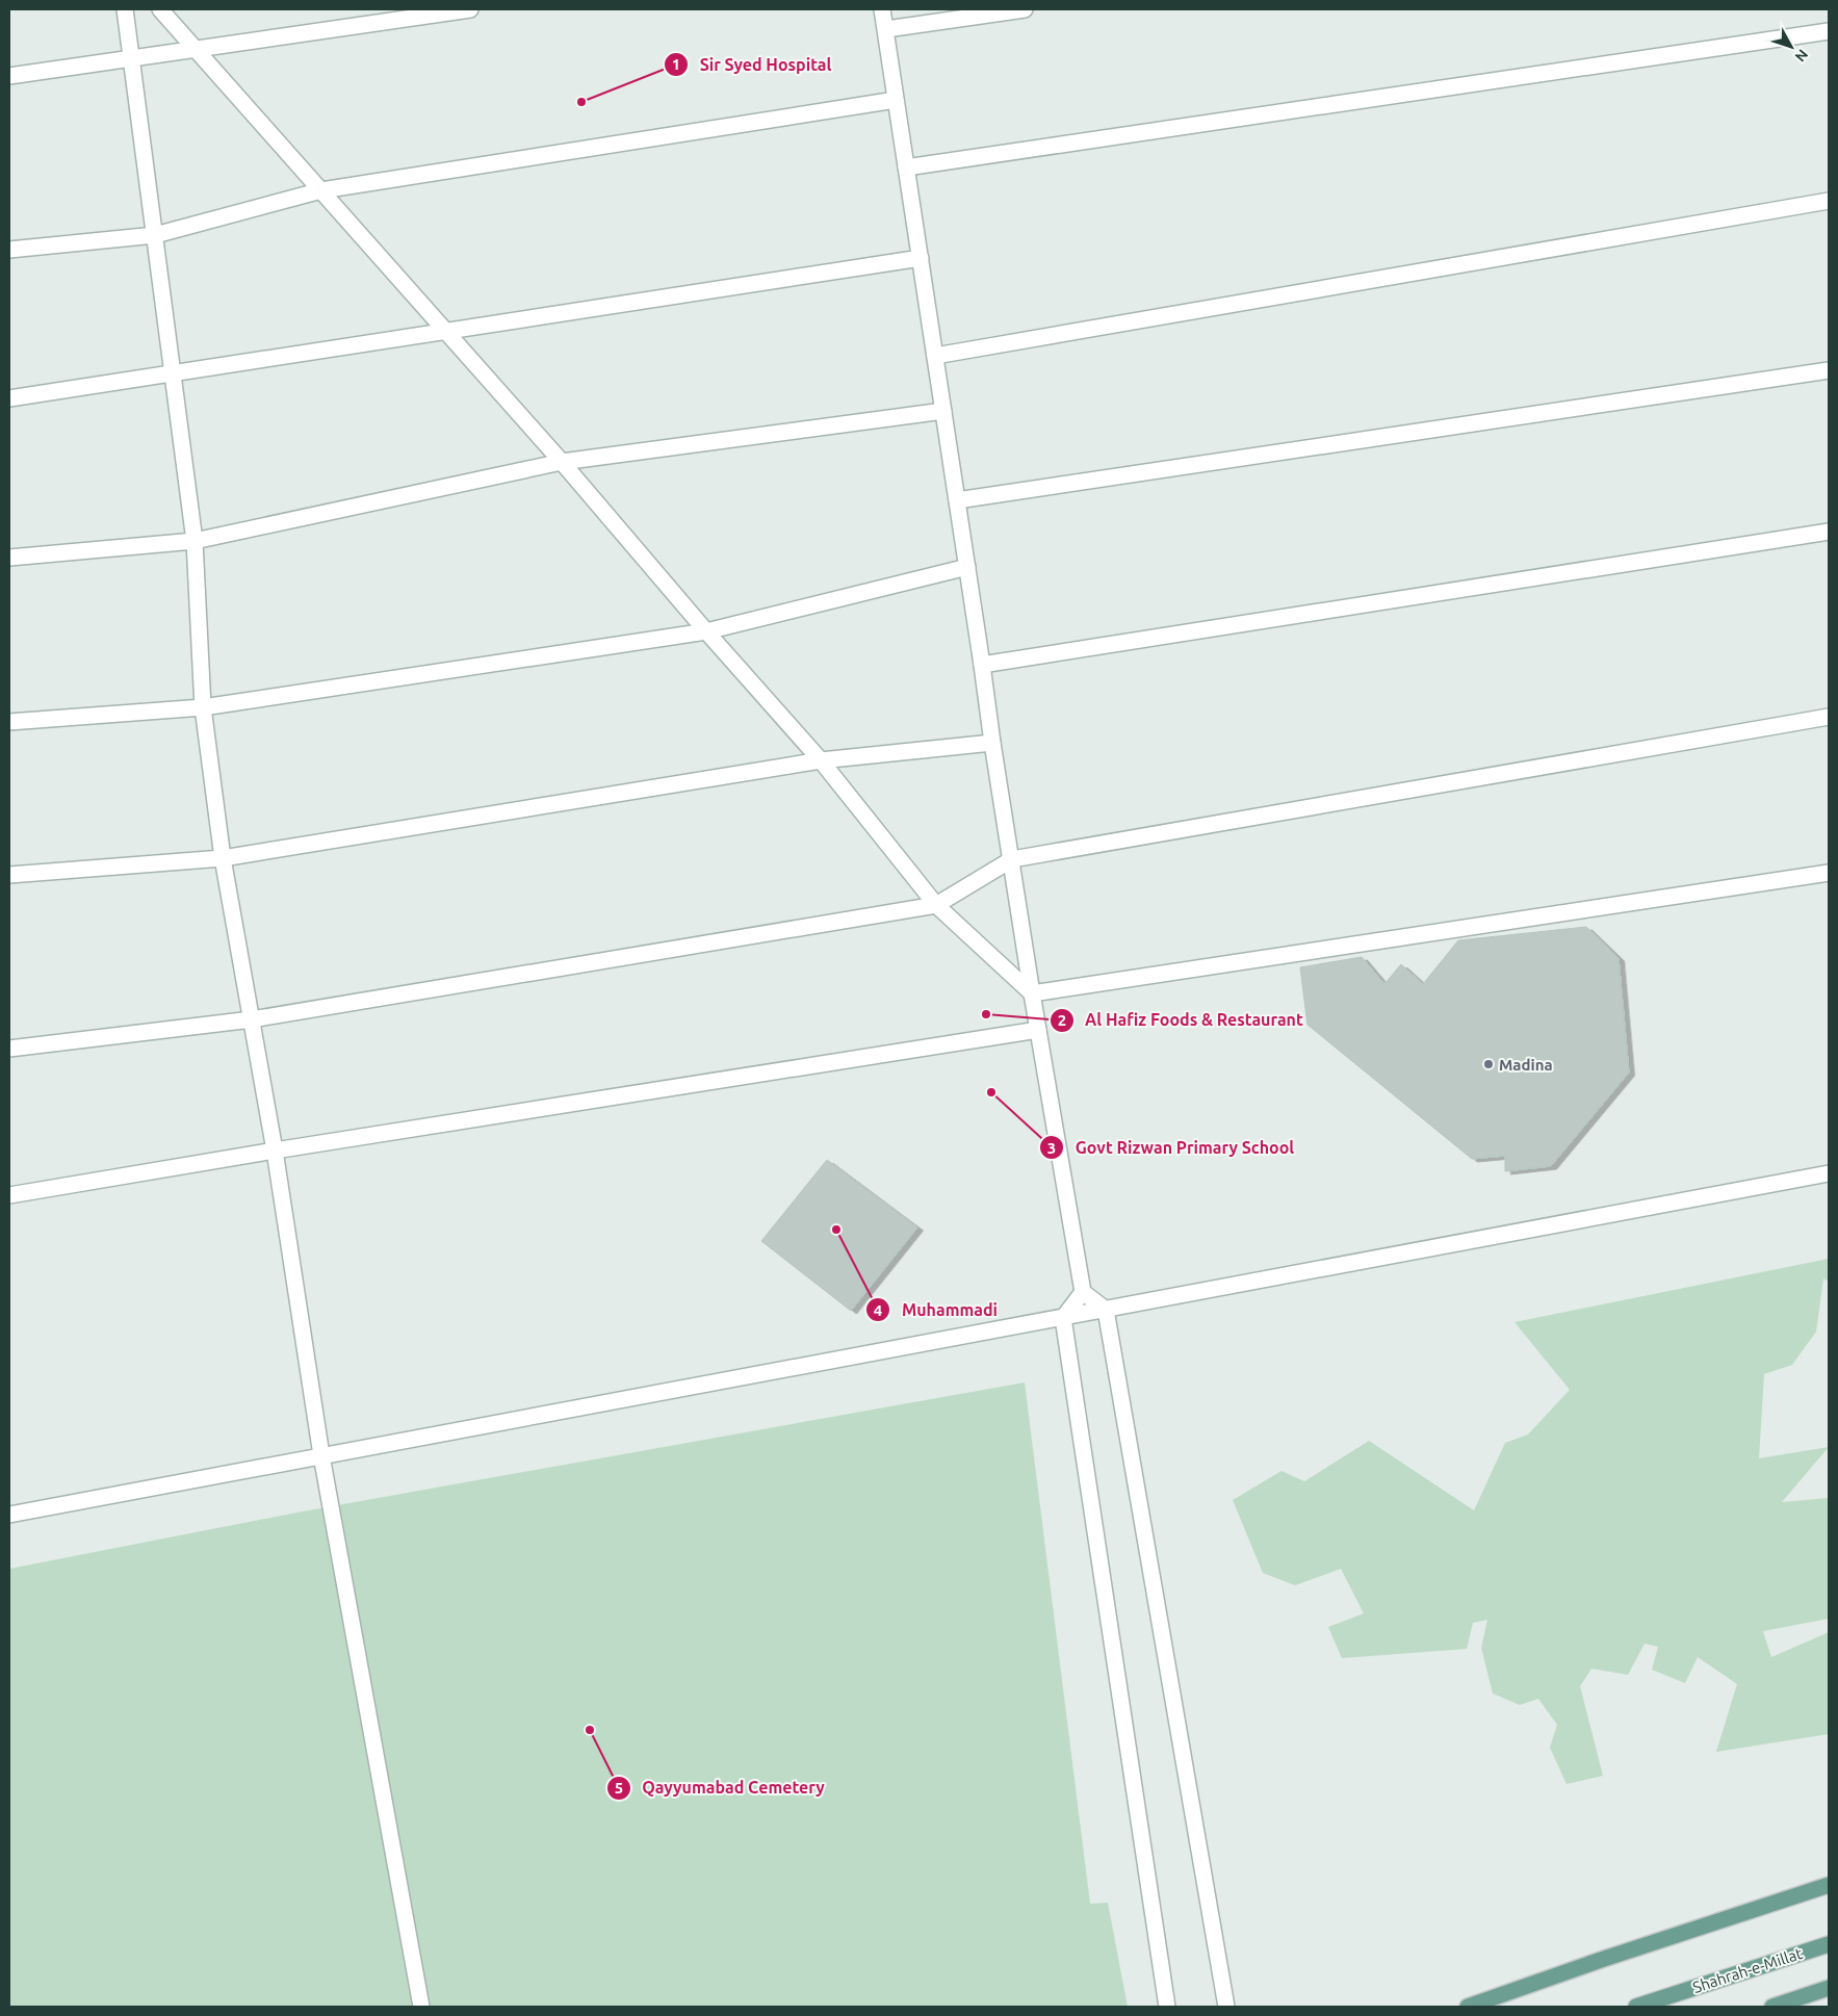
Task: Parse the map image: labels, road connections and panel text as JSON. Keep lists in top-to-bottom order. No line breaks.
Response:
{"streets":{"main road":["Shahrah-e-Millat"]},"places":["Sir Syed Hospital","Al Hafiz Foods & Restaurant","Madina","Govt Rizwan Primary School","Muhammadi","Qayyumabad Cemetery"],"north":"bottom right"}
